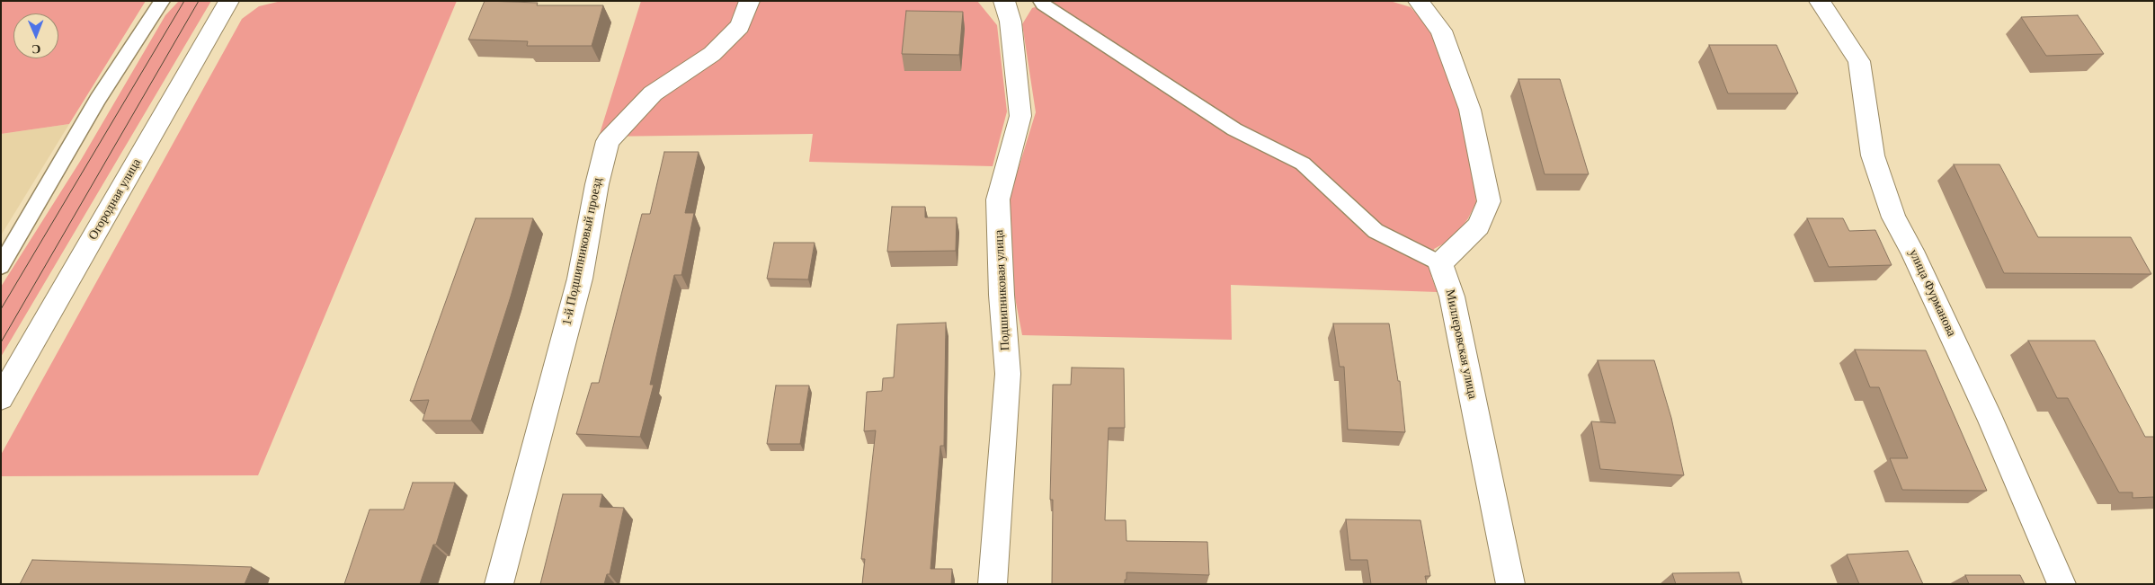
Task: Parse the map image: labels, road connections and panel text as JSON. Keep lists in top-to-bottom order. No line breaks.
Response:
{"streets":{"street":["Огородная улица","1-й Подшипниковый проезд","Подшипниковая улица","улица Фурманова","Миллеровская улица"]},"north":"bottom"}
